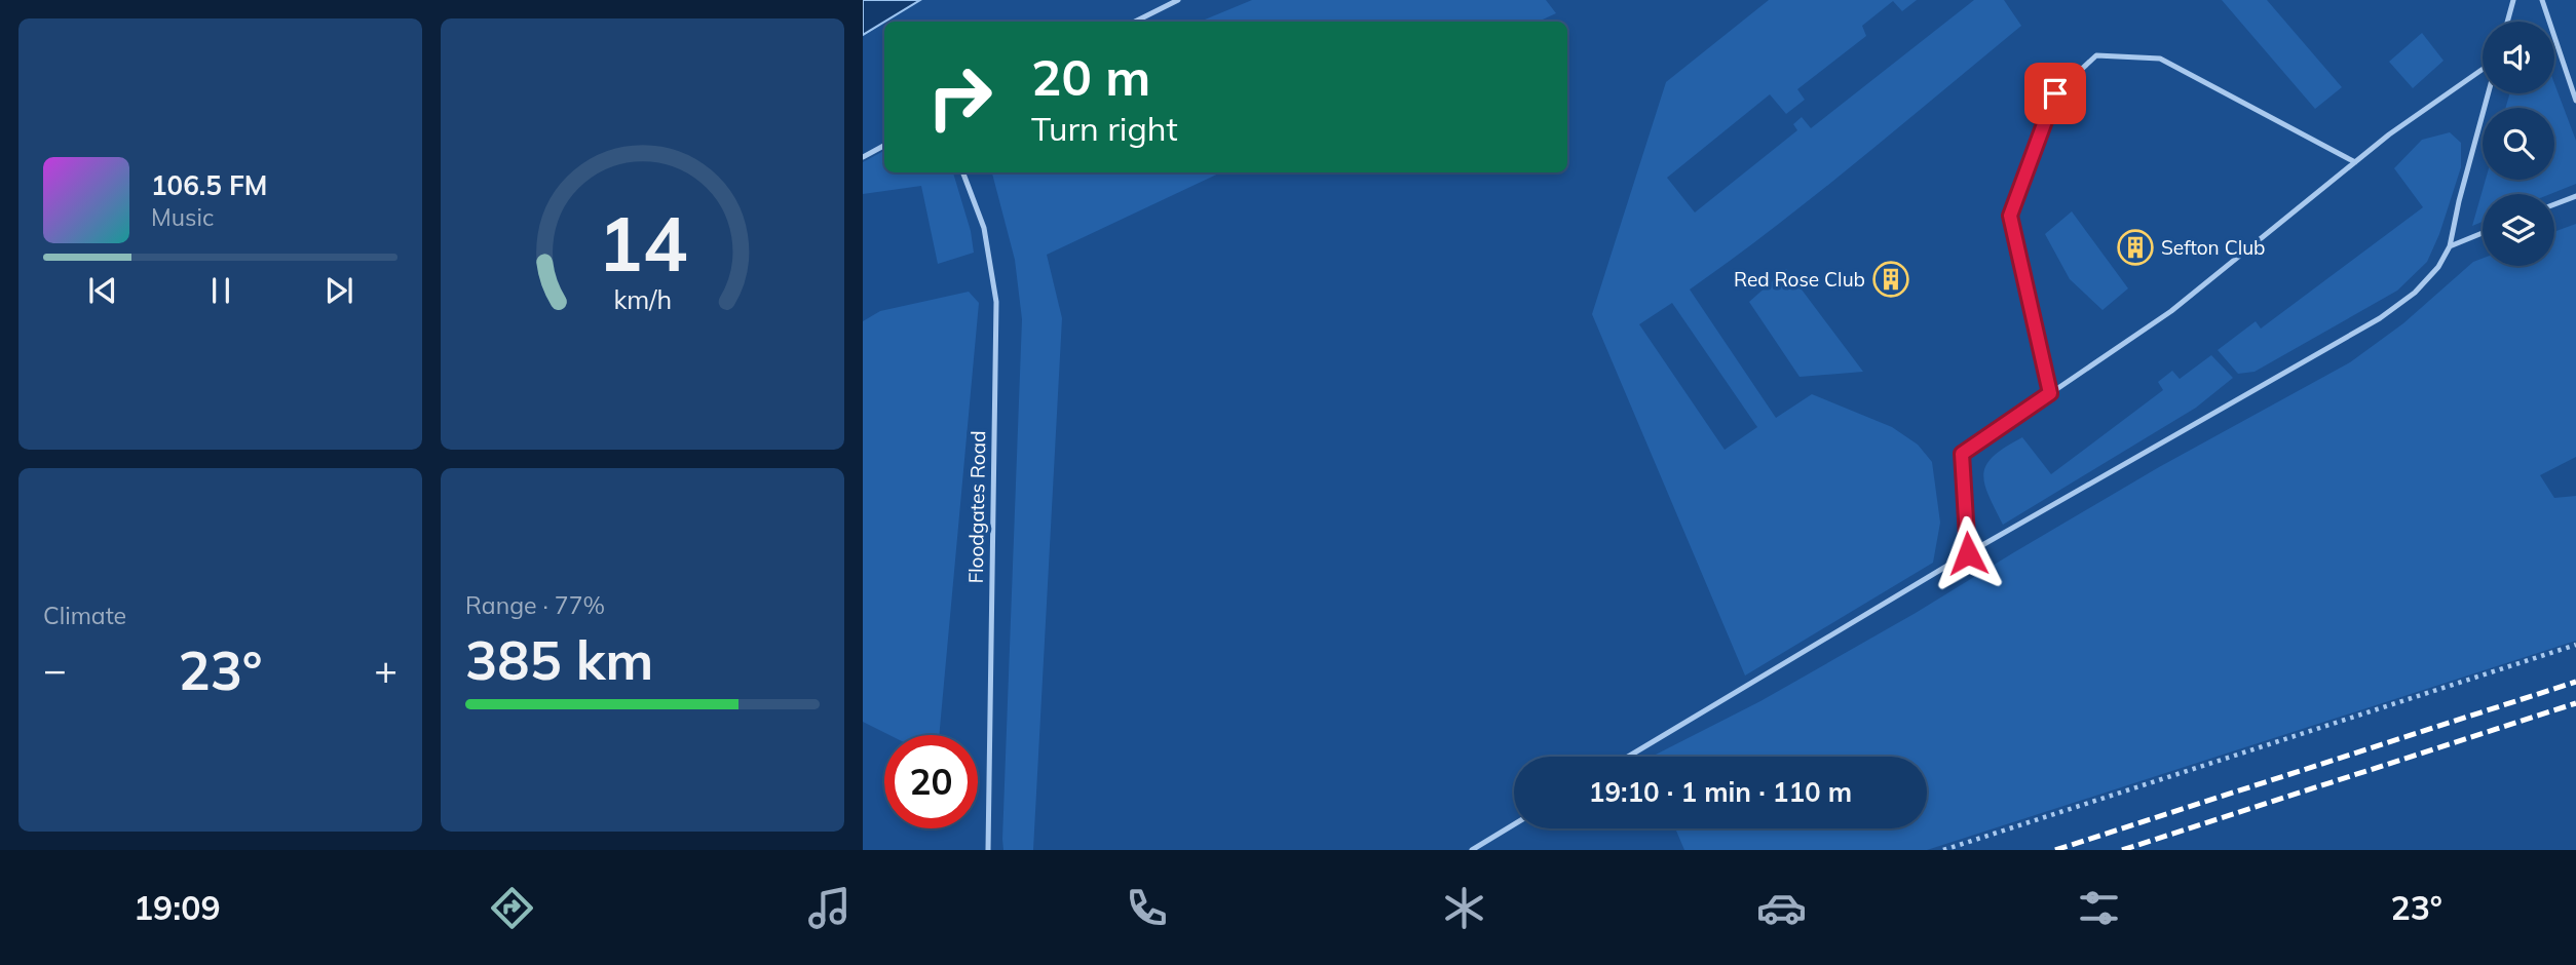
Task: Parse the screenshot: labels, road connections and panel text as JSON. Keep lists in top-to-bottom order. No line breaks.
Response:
{"streets":{"lane":["Floodgates Road"]},"places":{"building":["Sefton Club","Red Rose Club"]},"page":{"turn":["20 m","Turn right"],"song":["106.5 FM","Music"],"tile":["Climate",["Range · 77%","385 km"]],"heat":["−","23°","+"],"limit":"20","trip":"19:10 · 1 min · 110 m","tabs":["19:09","23°"],"gauge":["14","km/h"]}}
